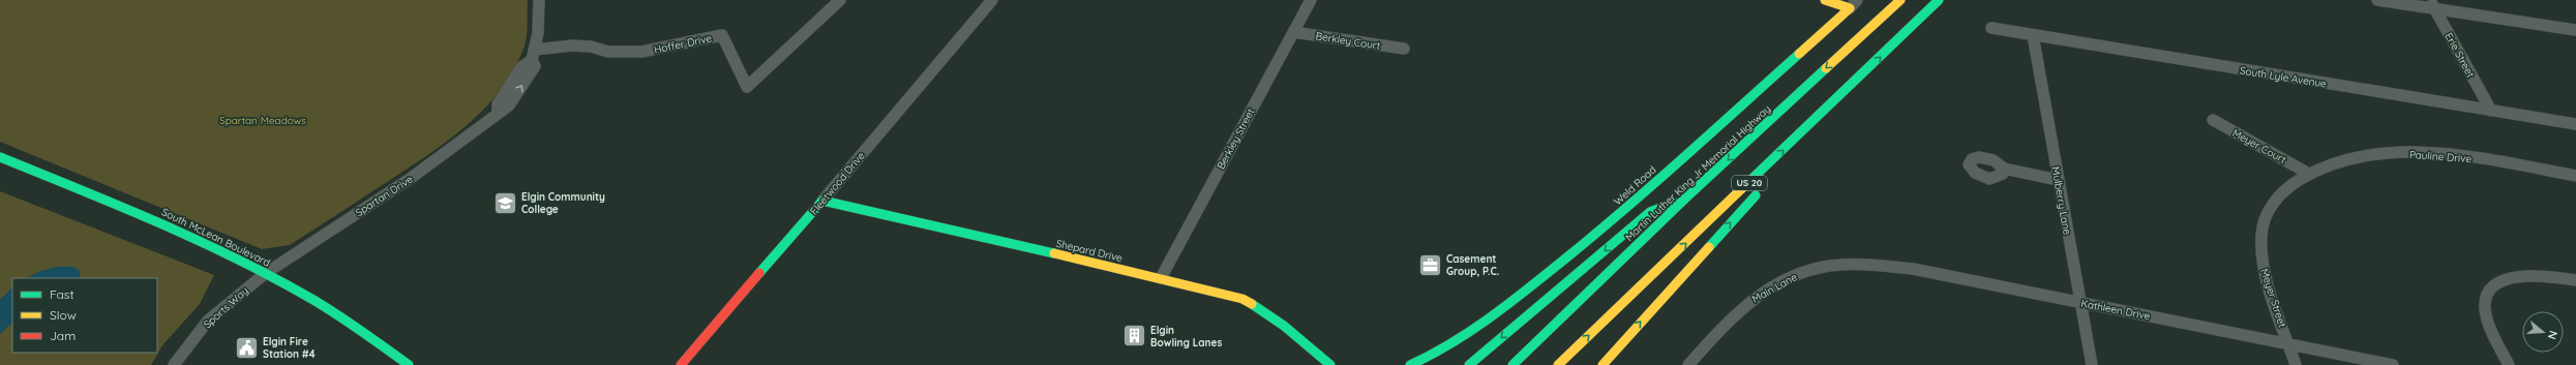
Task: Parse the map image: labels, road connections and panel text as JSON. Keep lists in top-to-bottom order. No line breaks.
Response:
{"streets":{"main road":["Martin Luther King Jr Memorial Highway","Fleetwood Drive","US 20","Weld Road","South McLean Boulevard","Shepard Drive"],"street":["Berkley Court","Hoffer Drive","Erie Street","South Lyle Avenue","Berkley Street","Meyer Court","Pauline Drive","Spartan Drive","Mulberry Lane","Main Lane","Meyer Street","Sports Way","Kathleen Drive"]},"crossings":[["Berkley Court","Berkley Street"],["Hoffer Drive","Spartan Drive"],["Erie Street","South Lyle Avenue"],["South Lyle Avenue","Mulberry Lane"],["Berkley Street","Shepard Drive"],["Meyer Court","Pauline Drive"],["Meyer Court","Meyer Street"],["Pauline Drive","Meyer Street"],["Fleetwood Drive","Shepard Drive"],["Spartan Drive","South McLean Boulevard"],["Spartan Drive","Sports Way"],["Mulberry Lane","Kathleen Drive"],["South McLean Boulevard","Sports Way"],["Main Lane","Kathleen Drive"],["Meyer Street","Kathleen Drive"]],"parks":["Spartan Meadows"],"places":{"school or university":["Elgin Community College"],"office":["Casement Group, P.C."],"building":["Elgin Bowling Lanes"],"public building":["Elgin Fire Station #4"]},"legend":["Fast","Slow","Jam"],"north":"right"}
